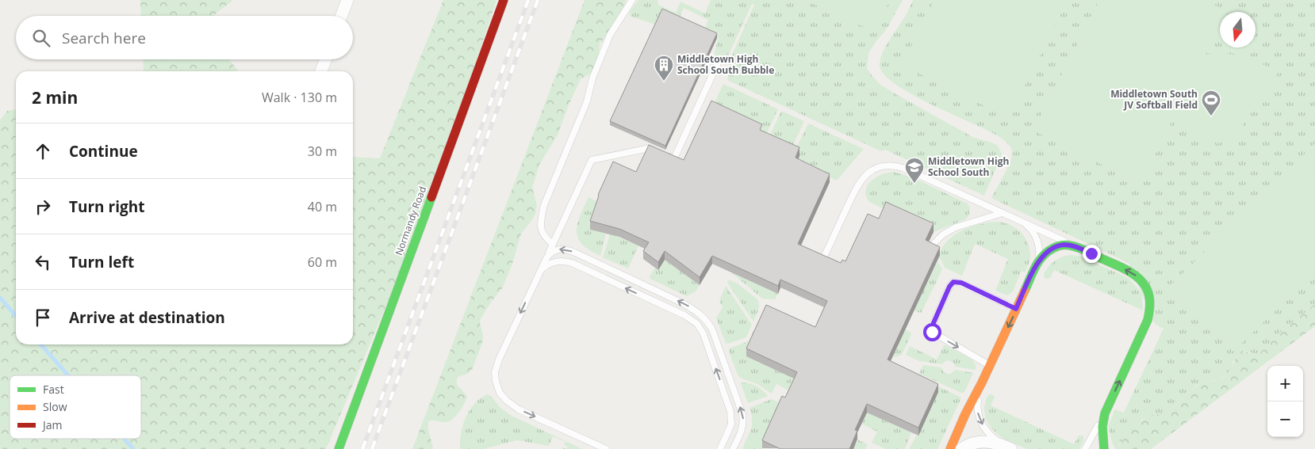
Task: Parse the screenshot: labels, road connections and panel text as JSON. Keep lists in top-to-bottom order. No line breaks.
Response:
{"streets":{"street":["Normandy Road"]},"places":{"building":["Middletown High School South Bubble"],"sports":["Middletown South JV Softball Field"],"school or university":["Middletown High School South"]},"legend":["Fast","Slow","Jam"],"north":"bottom","page":{"search":"Search here","heading":["2 min","Walk · 130 m"],"list":[["Continue","30 m"],["Turn right","40 m"],["Turn left","60 m"],"Arrive at destination"],"map_buttons":["+","−"]}}
